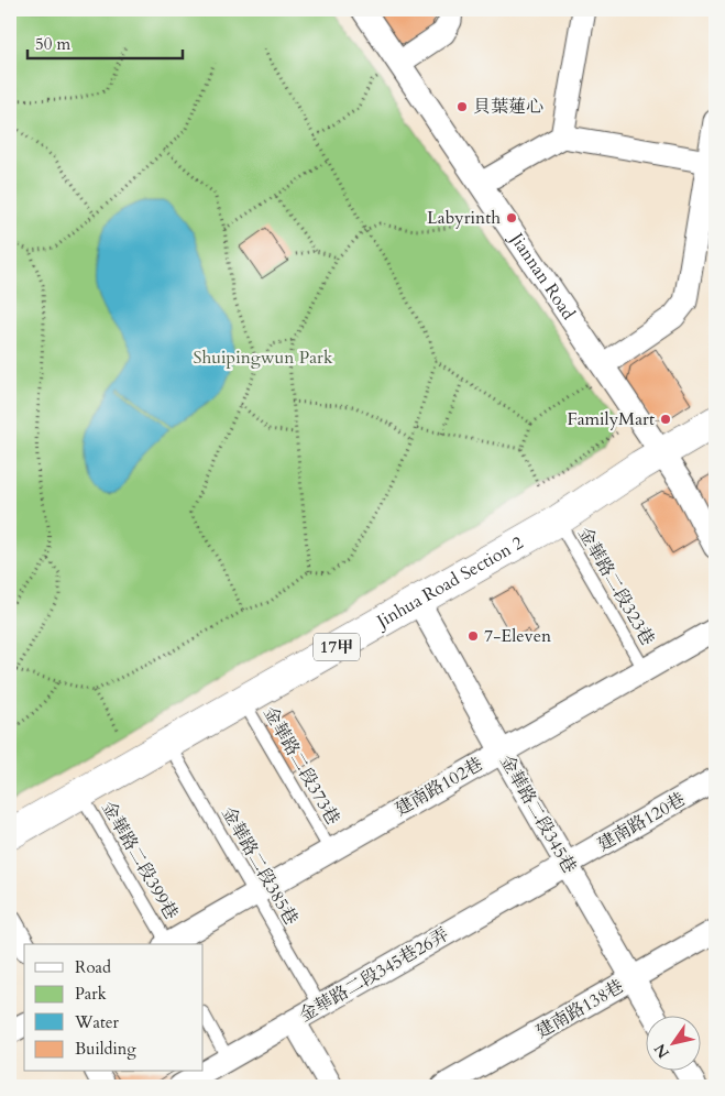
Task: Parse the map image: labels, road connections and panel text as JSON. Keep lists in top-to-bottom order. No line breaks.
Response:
{"streets":{"main road":["Jinhua Road Section 2","17甲"],"street":["Jiannan Road","建南路102巷","金華路二段345巷","建南路120巷","金華路二段345巷26弄","建南路138巷"],"lane":["金華路二段323巷","金華路二段373巷","金華路二段399巷","金華路二段385巷"]},"crossings":[["Jiannan Road","Jinhua Road Section 2"],["Jinhua Road Section 2","金華路二段323巷"],["Jinhua Road Section 2","金華路二段373巷"],["Jinhua Road Section 2","金華路二段345巷"],["Jinhua Road Section 2","金華路二段399巷"],["Jinhua Road Section 2","金華路二段385巷"],["金華路二段323巷","建南路102巷"],["金華路二段373巷","建南路102巷"],["建南路102巷","金華路二段345巷"],["建南路102巷","金華路二段385巷"],["金華路二段345巷","建南路120巷"],["金華路二段345巷","金華路二段345巷26弄"],["金華路二段345巷","建南路138巷"],["建南路120巷","金華路二段345巷26弄"],["金華路二段385巷","金華路二段345巷26弄"]],"parks":["Shuipingwun Park"],"places":["貝葉蓮心","Labyrinth","FamilyMart","7-Eleven"],"legend":["Road","Park","Water","Building"],"scale_bar":"50 m","north":"bottom left"}
